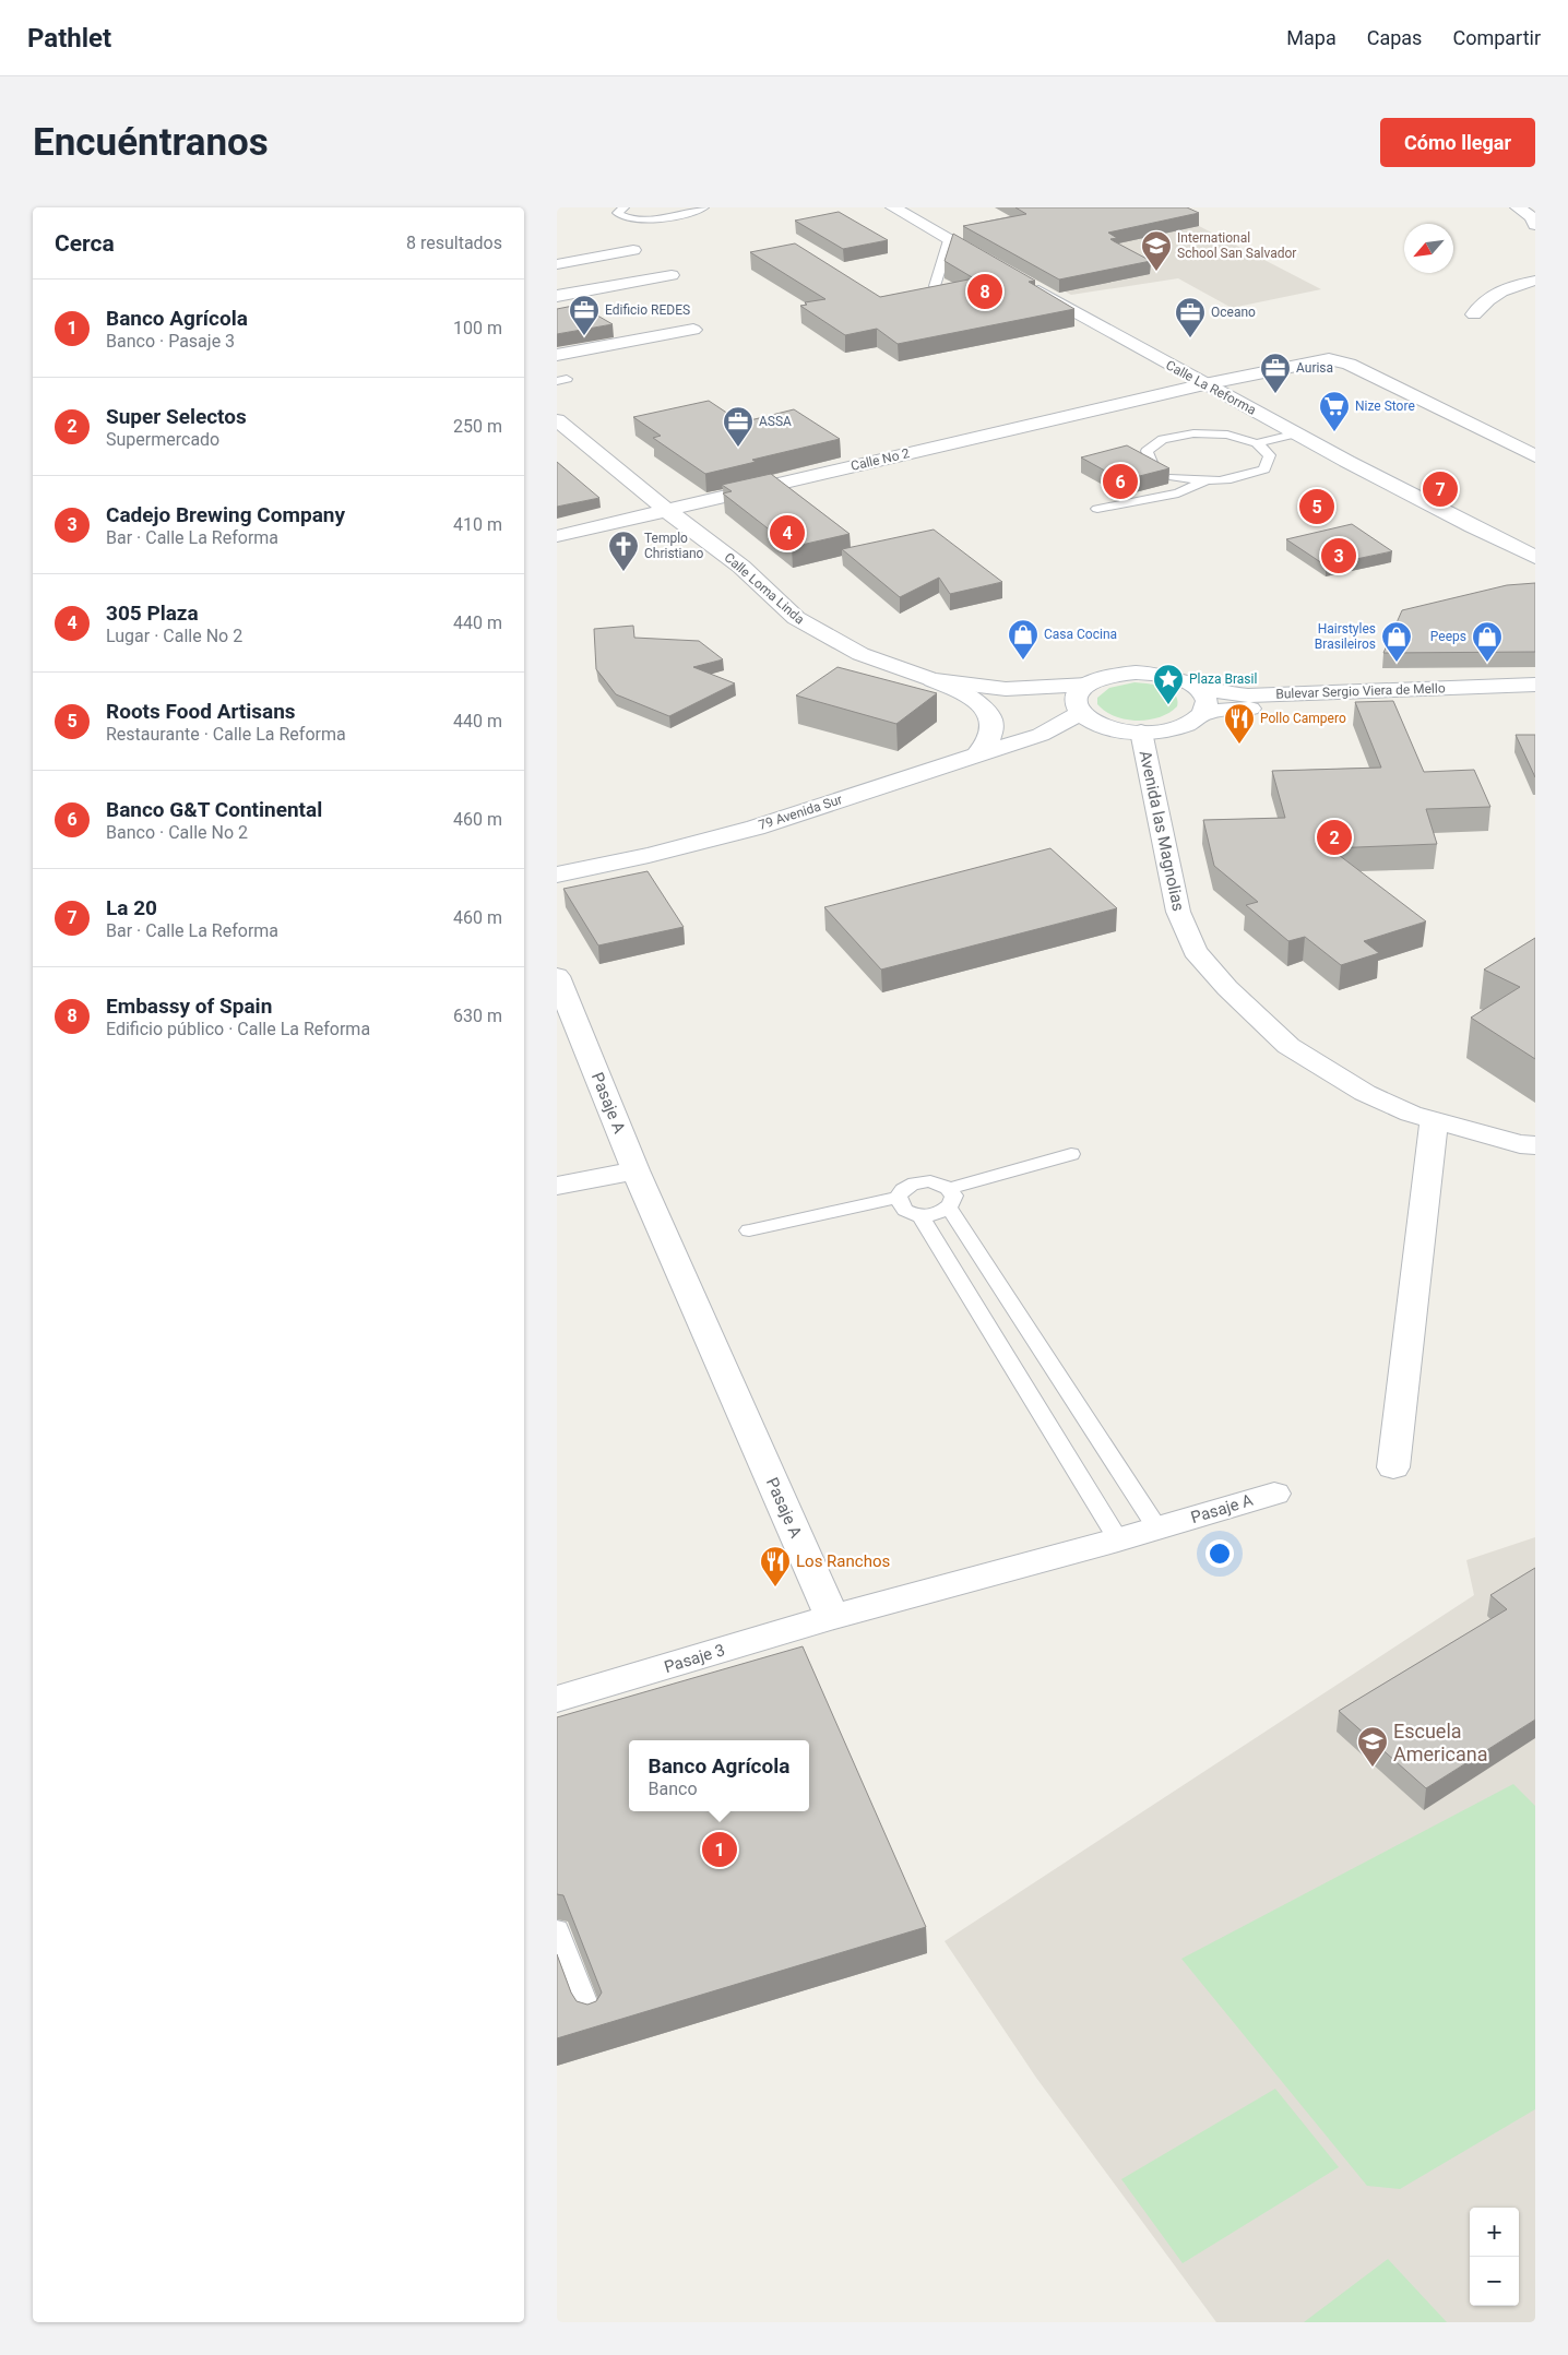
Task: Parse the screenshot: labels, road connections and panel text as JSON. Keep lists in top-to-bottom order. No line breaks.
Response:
{"streets":{"street":["Calle La Reforma","Calle No 2","Calle Loma Linda","Bulevar Sergio Viera de Mello","79 Avenida Sur","Avenida las Magnolias","Pasaje A","Pasaje 3"]},"crossings":[["Calle La Reforma","Calle No 2"],["Calle No 2","Calle Loma Linda"],["Calle Loma Linda","Bulevar Sergio Viera de Mello"],["Calle Loma Linda","79 Avenida Sur"],["Calle Loma Linda","Avenida las Magnolias"],["Bulevar Sergio Viera de Mello","79 Avenida Sur"],["79 Avenida Sur","Avenida las Magnolias"],["Pasaje A","Pasaje 3"]],"places":{"school or university":["International School San Salvador","Escuela Americana"],"office":["Edificio REDES","Oceano","Aurisa","ASSA"],"supermarket":["Nize Store"],"church":["Templo Christiano"],"shop":["Casa Cocina","Hairstyles Brasileiros","Peeps"],"place":["Plaza Brasil"],"restaurant":["Pollo Campero","Los Ranchos"]},"north":"bottom left","page":{"header":"Pathlet","nav":["Mapa","Capas","Compartir"],"buttons":"Cómo llegar","title":"Encuéntranos","heading":["Cerca","8 resultados"],"pins":["8","6","7","5","4","3","2","1"],"list":[{"mark":"1","name":"Banco Agrícola","note":"Banco · Pasaje 3","value":"100 m"},{"mark":"2","name":"Super Selectos","note":"Supermercado","value":"250 m"},{"mark":"3","name":"Cadejo Brewing Company","note":"Bar · Calle La Reforma","value":"410 m"},{"mark":"4","name":"305 Plaza","note":"Lugar · Calle No 2","value":"440 m"},{"mark":"5","name":"Roots Food Artisans","note":"Restaurante · Calle La Reforma","value":"440 m"},{"mark":"6","name":"Banco G&T Continental","note":"Banco · Calle No 2","value":"460 m"},{"mark":"7","name":"La 20","note":"Bar · Calle La Reforma","value":"460 m"},{"mark":"8","name":"Embassy of Spain","note":"Edificio público · Calle La Reforma","value":"630 m"}],"popup":["Banco Agrícola","Banco"],"map_buttons":["+","−"]}}
